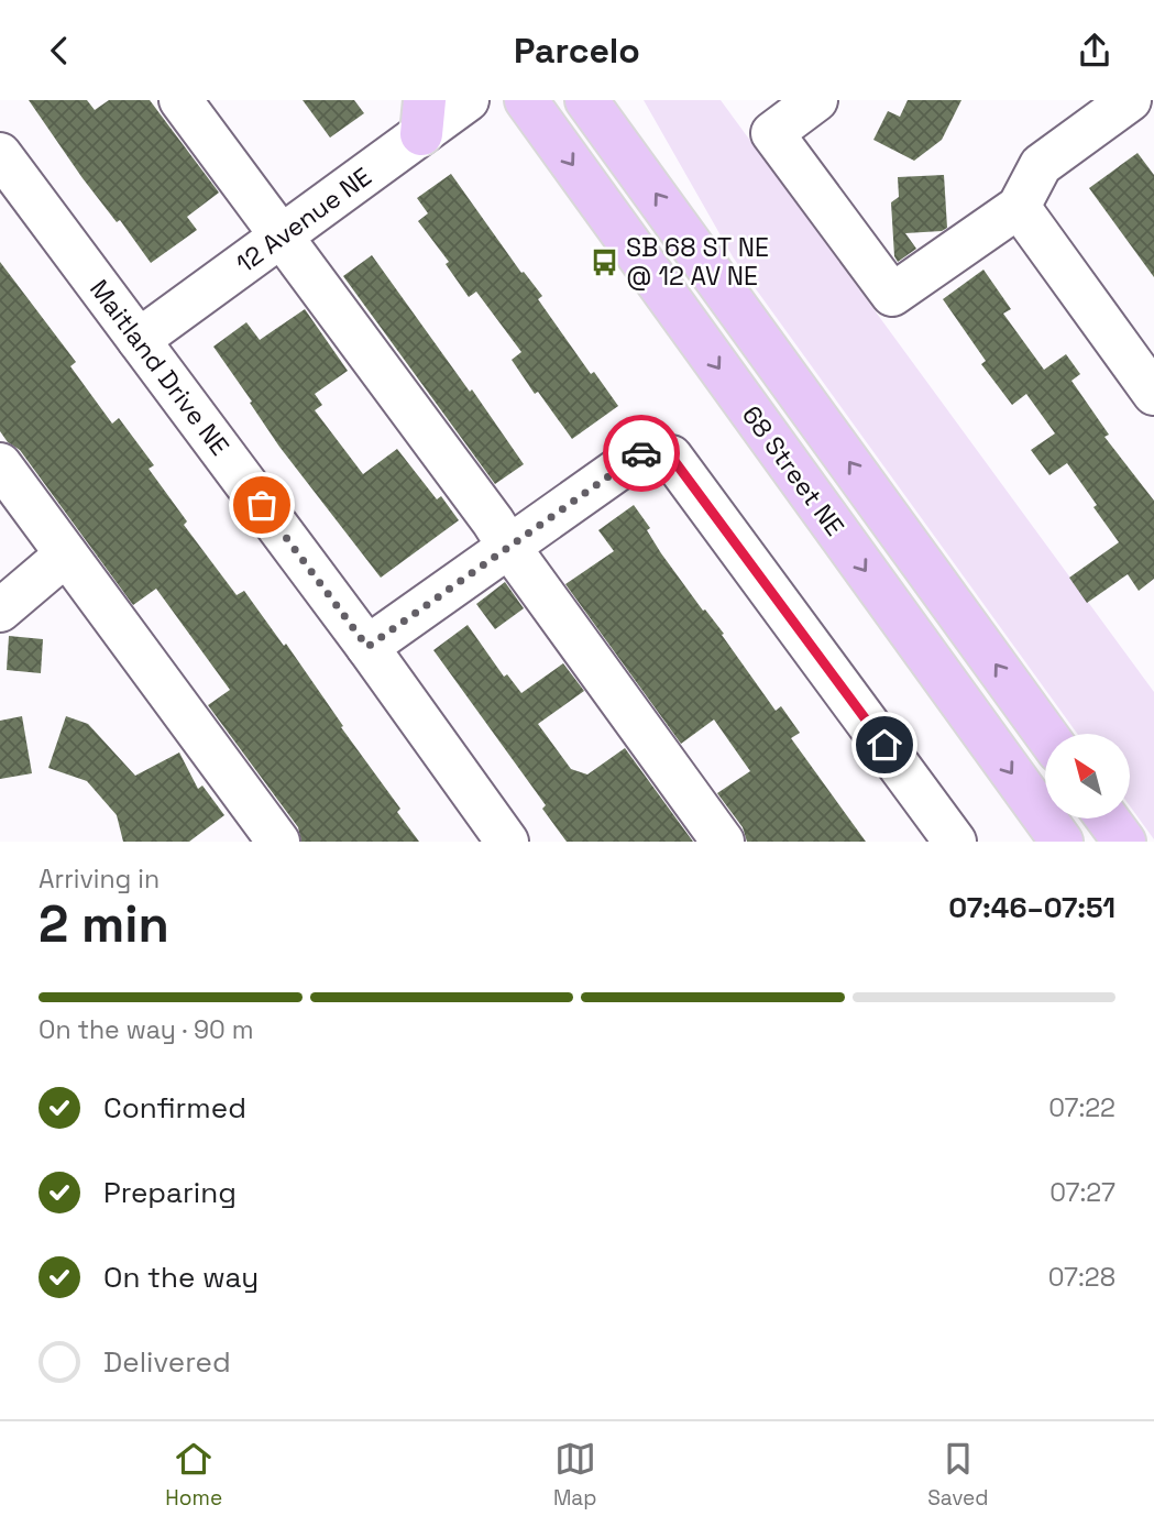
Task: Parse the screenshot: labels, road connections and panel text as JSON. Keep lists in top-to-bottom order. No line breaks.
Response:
{"streets":{"main road":["68 Street NE"],"street":["12 Avenue NE","Maitland Drive NE"]},"crossings":[["12 Avenue NE","Maitland Drive NE"]],"places":{"bus stop":["SB 68 ST NE @ 12 AV NE"]},"north":"top left","page":{"header":"Parcelo","heading":["2 min","Arriving in","07:46–07:51"],"bar":"On the way · 90 m","list":[["Confirmed","07:22"],["Preparing","07:27"],["On the way","07:28"],"Delivered"],"tabs":["Home","Map","Saved"]}}
